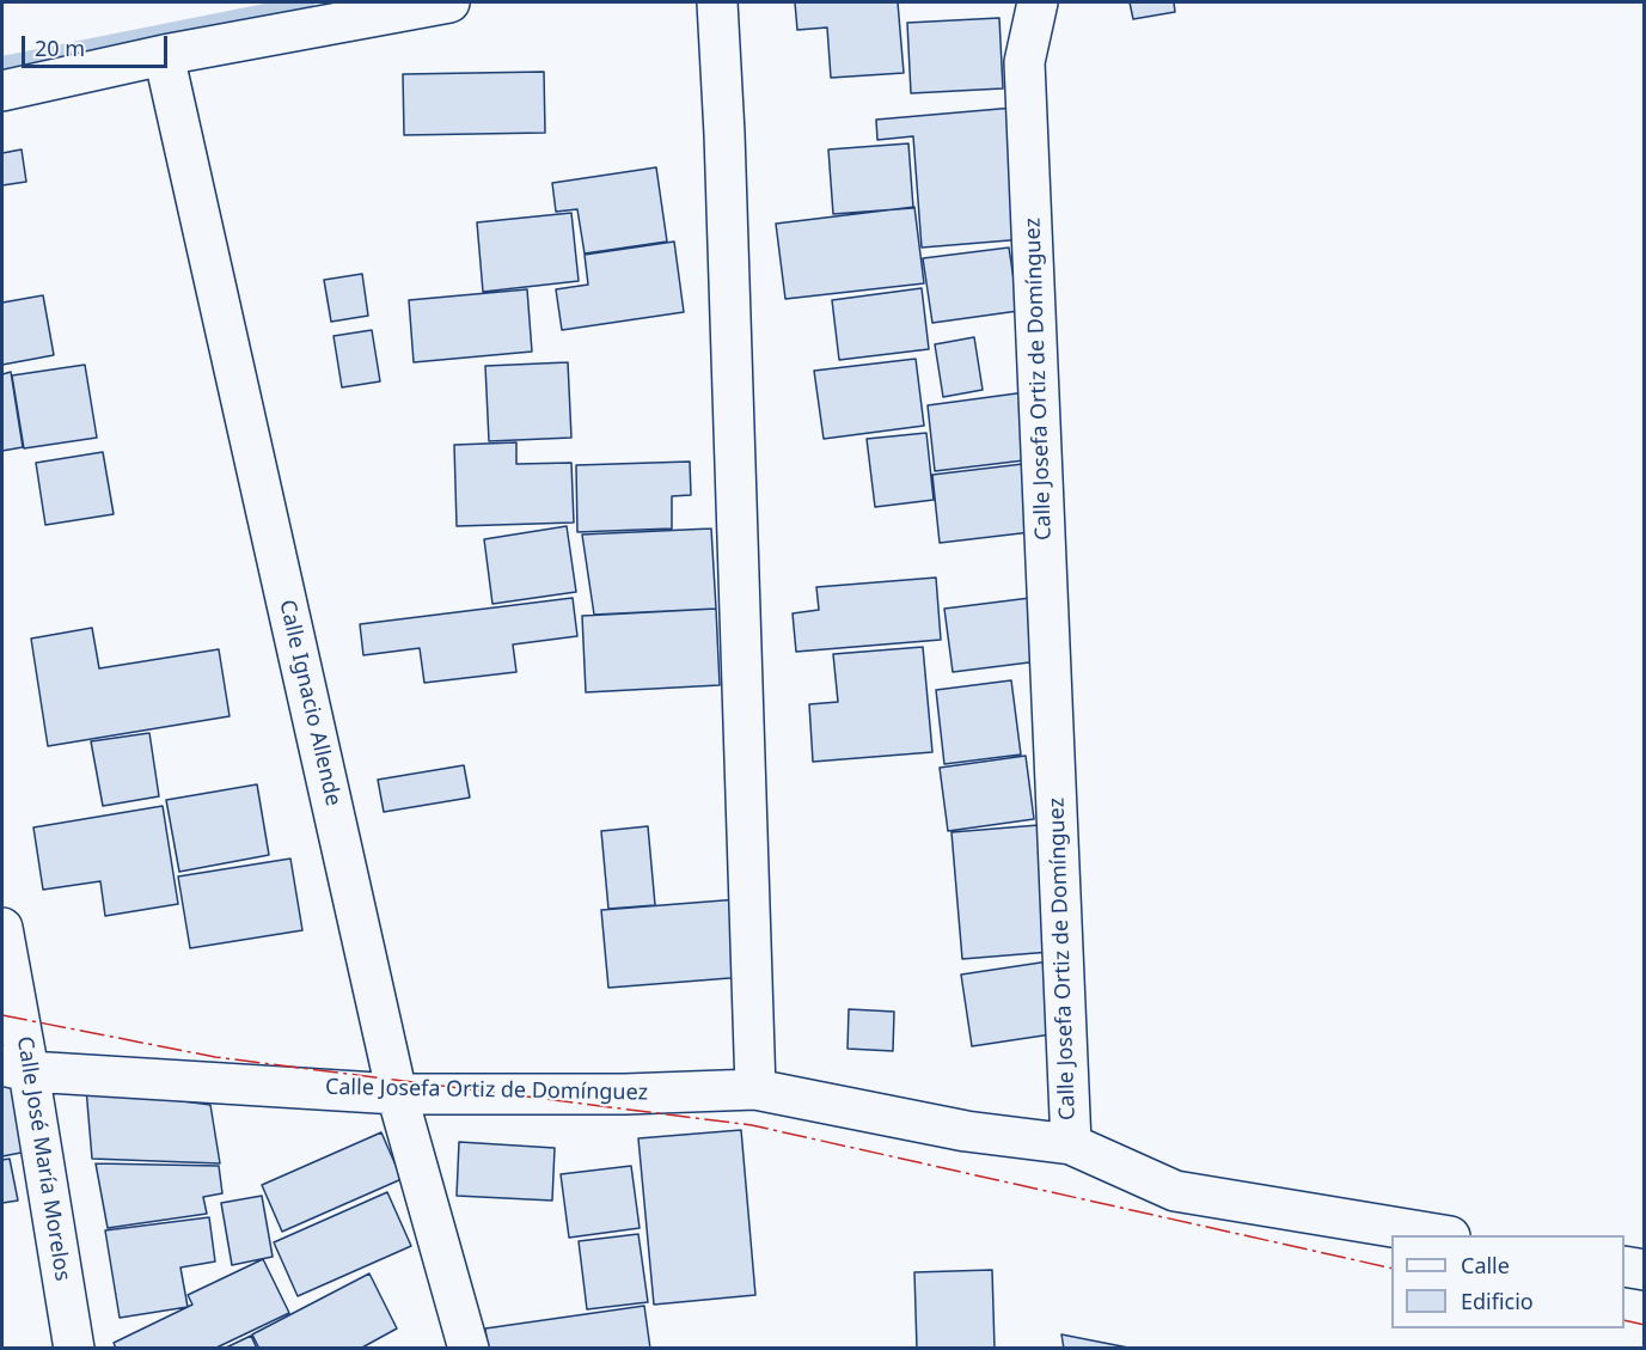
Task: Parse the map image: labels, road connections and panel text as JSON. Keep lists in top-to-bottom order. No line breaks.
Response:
{"streets":{"street":["Calle Josefa Ortiz de Domínguez","Calle Ignacio Allende","Calle José María Morelos"]},"crossings":[["Calle Josefa Ortiz de Domínguez","Calle Ignacio Allende"],["Calle Josefa Ortiz de Domínguez","Calle José María Morelos"]],"legend":["Calle","Edificio"],"scale_bar":"20 m"}
